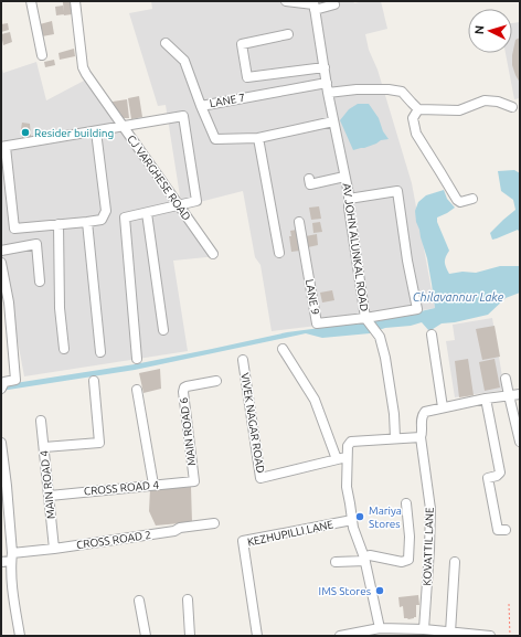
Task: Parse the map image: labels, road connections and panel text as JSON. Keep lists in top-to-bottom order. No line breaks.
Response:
{"streets":{"street":["LANE 7","CJ VARGHESE ROAD","AV JOHN ALUNKAL ROAD","LANE 9","VIVEK NAGAR ROAD","MAIN ROAD 6","MAIN ROAD 4","CROSS ROAD 4","KEZHUPILLI LANE","CROSS ROAD 2","KOVATTIL LANE"]},"crossings":[["LANE 7","AV JOHN ALUNKAL ROAD"],["AV JOHN ALUNKAL ROAD","LANE 9"],["MAIN ROAD 6","CROSS ROAD 4"],["MAIN ROAD 4","CROSS ROAD 4"],["MAIN ROAD 4","CROSS ROAD 2"]],"water":["Chilavannur Lake"],"places":["Resider building","Mariya Stores","IMS Stores"],"north":"left"}
